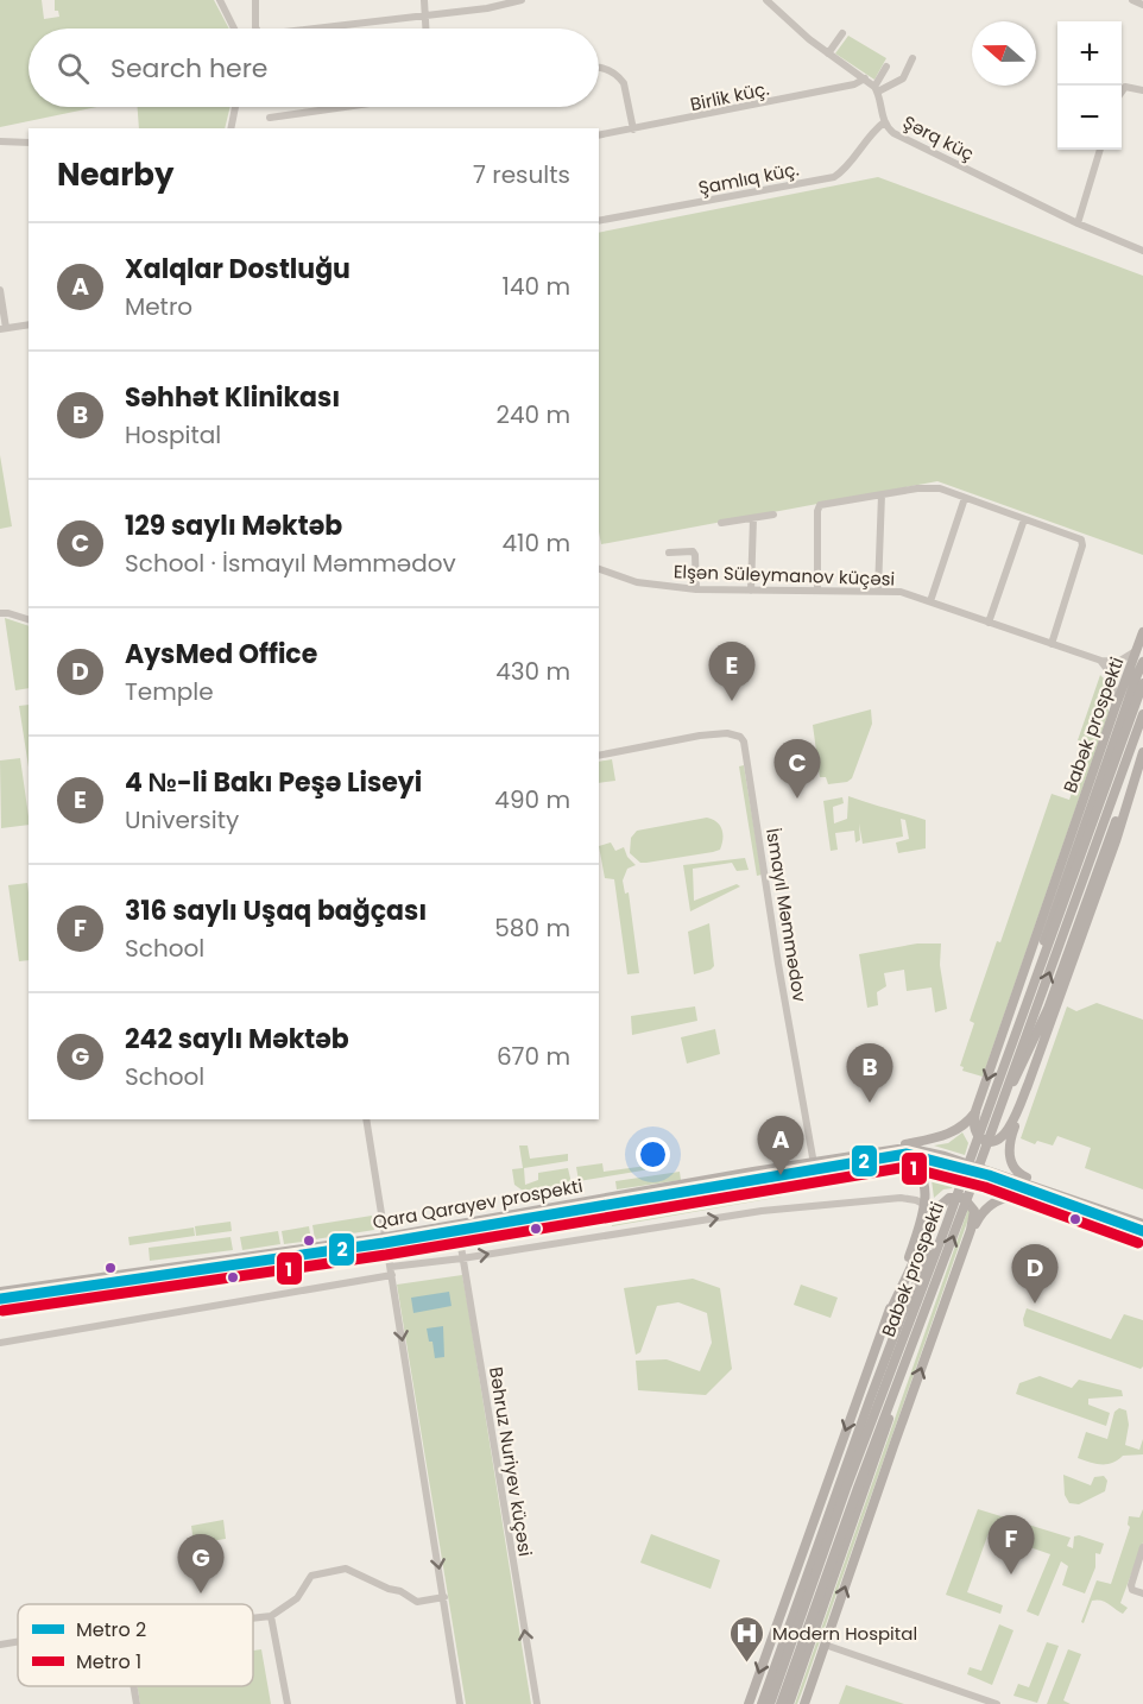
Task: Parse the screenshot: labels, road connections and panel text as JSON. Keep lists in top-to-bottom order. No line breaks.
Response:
{"streets":{"main road":["Babək prospekti","Qara Qarayev prospekti"],"street":["Birlik küç.","Şərq küç","Şamlıq küç.","Elşən Süleymanov küçəsi","İsmayıl Məmmədov","Bəhruz Nuriyev küçəsi"]},"crossings":[["Şərq küç","Şamlıq küç."],["Qara Qarayev prospekti","Bəhruz Nuriyev küçəsi"]],"one_way":["Bəhruz Nuriyev küçəsi"],"places":{"hospital":["Modern Hospital"]},"lines":["metro line 2","metro line 1"],"legend":["Metro 2","Metro 1"],"north":"left","page":{"map_buttons":["+","−"],"search":"Search here","heading":["Nearby","7 results"],"list":[{"mark":"A","name":"Xalqlar Dostluğu","note":"Metro","value":"140 m"},{"mark":"B","name":"Səhhət Klinikası","note":"Hospital","value":"240 m"},{"mark":"C","name":"129 saylı Məktəb","note":"School · İsmayıl Məmmədov","value":"410 m"},{"mark":"D","name":"AysMed Office","note":"Temple","value":"430 m"},{"mark":"E","name":"4 №-li Bakı Peşə Liseyi","note":"University","value":"490 m"},{"mark":"F","name":"316 saylı Uşaq bağçası","note":"School","value":"580 m"},{"mark":"G","name":"242 saylı Məktəb","note":"School","value":"670 m"}],"pins":["E","C","B","A","D","F","G"]}}
